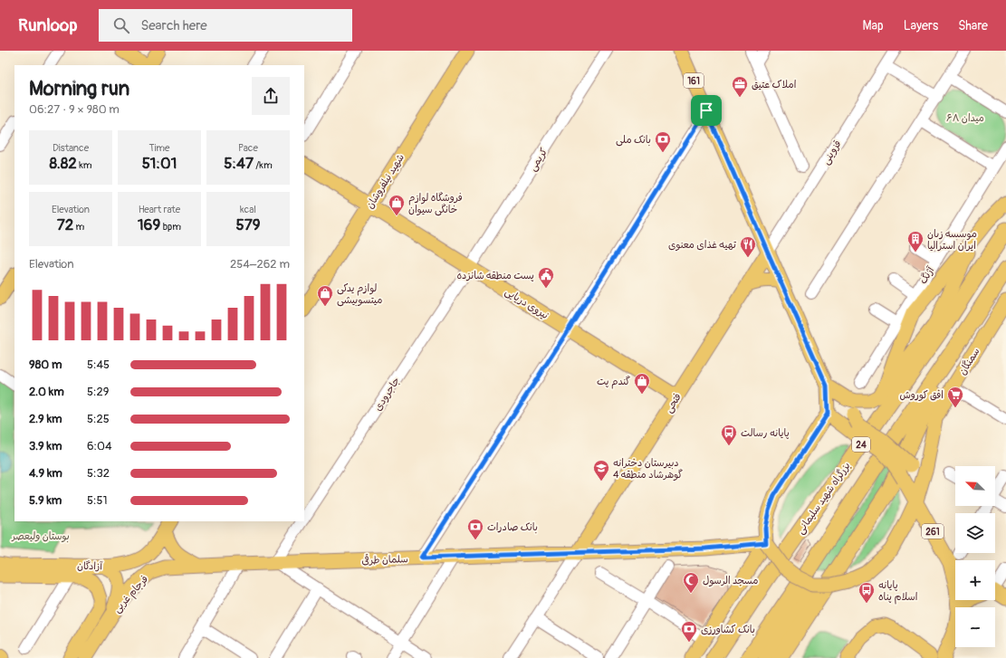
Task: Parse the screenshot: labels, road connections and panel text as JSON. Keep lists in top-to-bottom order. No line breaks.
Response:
{"streets":{"highway":["24","بزرگراه شهید سلیمانی"],"main road":["161","شهید نیلفروشان","نیروی دریایی","سمنگان","فتحی","261","سلمان طرقی","آزادگان","فرجام غربی"],"street":["قزوینی","کریمی","آژنگ","جاجرودی"]},"crossings":[["161","قزوینی"],["161","فتحی"],["قزوینی","فتحی"],["کریمی","نیروی دریایی"],["کریمی","جاجرودی"],["شهید نیلفروشان","نیروی دریایی"],["نیروی دریایی","جاجرودی"],["نیروی دریایی","فتحی"],["سمنگان","261"],["جاجرودی","سلمان طرقی"],["فتحی","سلمان طرقی"],["سلمان طرقی","فرجام غربی"]],"parks":["میدان ۶۸","بوستان ولیعصر"],"places":{"office":["املاک عتیق"],"bank":["بانک ملی","بانک صادرات","بانک کشاورزی"],"shop":["فروشگاه لوازم خانگی سیوان","لوازم یدکی میتسوبیشی","گندم پت"],"building":["موسسه زبان ایران استرالیا"],"restaurant":["تهیه غذای معنوی"],"public building":["پست منطقه شانزده"],"supermarket":["افق کوروش"],"bus stop":["پایانه رسالت","پایانه اسلام پناه"],"school or university":["دبیرستان دخترانه گوهرشاد منطقه 4"],"mosque":["مسجد الرسول"]},"north":"top left","page":{"header":"Runloop","search":"Search here","nav":["Map","Layers","Share"],"heading":["Morning run","06:27 · 9 × 980 m"],"stats":[["Distance","8.82 km"],["Time","51:01"],["Pace","5:47 /km"],["Elevation","72 m"],["Heart rate","169 bpm"],["kcal","579"]],"chart":["Elevation","254–262 m"],"list":[{"name":"980 m","note":"5:45"},{"name":"2.0 km","note":"5:29"},{"name":"2.9 km","note":"5:25"},{"name":"3.9 km","note":"6:04"},{"name":"4.9 km","note":"5:32"},{"name":"5.9 km","note":"5:51"}],"map_buttons":["+","−"]}}
